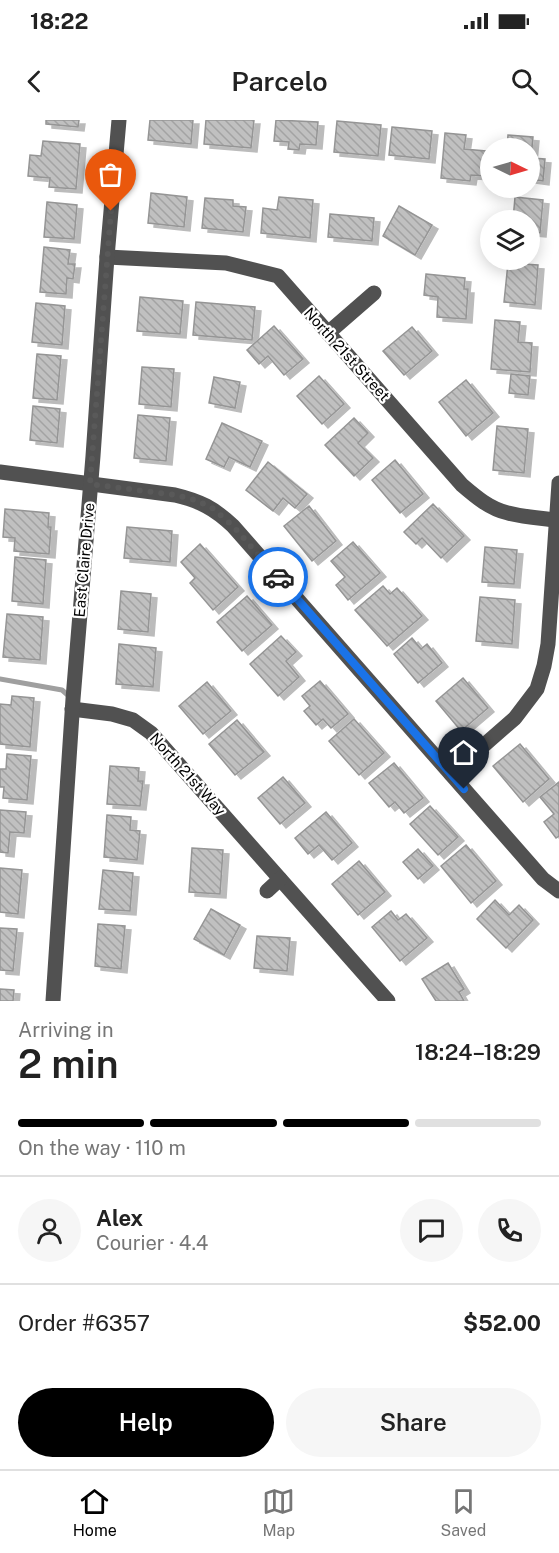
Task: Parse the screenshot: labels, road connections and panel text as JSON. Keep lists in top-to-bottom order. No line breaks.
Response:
{"streets":{"street":["North 21st Street","East Claire Drive","North 21st Way"]},"crossings":[["North 21st Street","East Claire Drive"],["East Claire Drive","North 21st Way"]],"north":"right","page":{"status":"18:22","header":"Parcelo","heading":["2 min","Arriving in","18:24–18:29"],"panel":["Alex","Courier · 4.4","Order #6357","$52.00"],"bar":"On the way · 110 m","buttons":["Help","Share"],"tabs":["Home","Map","Saved"]}}
